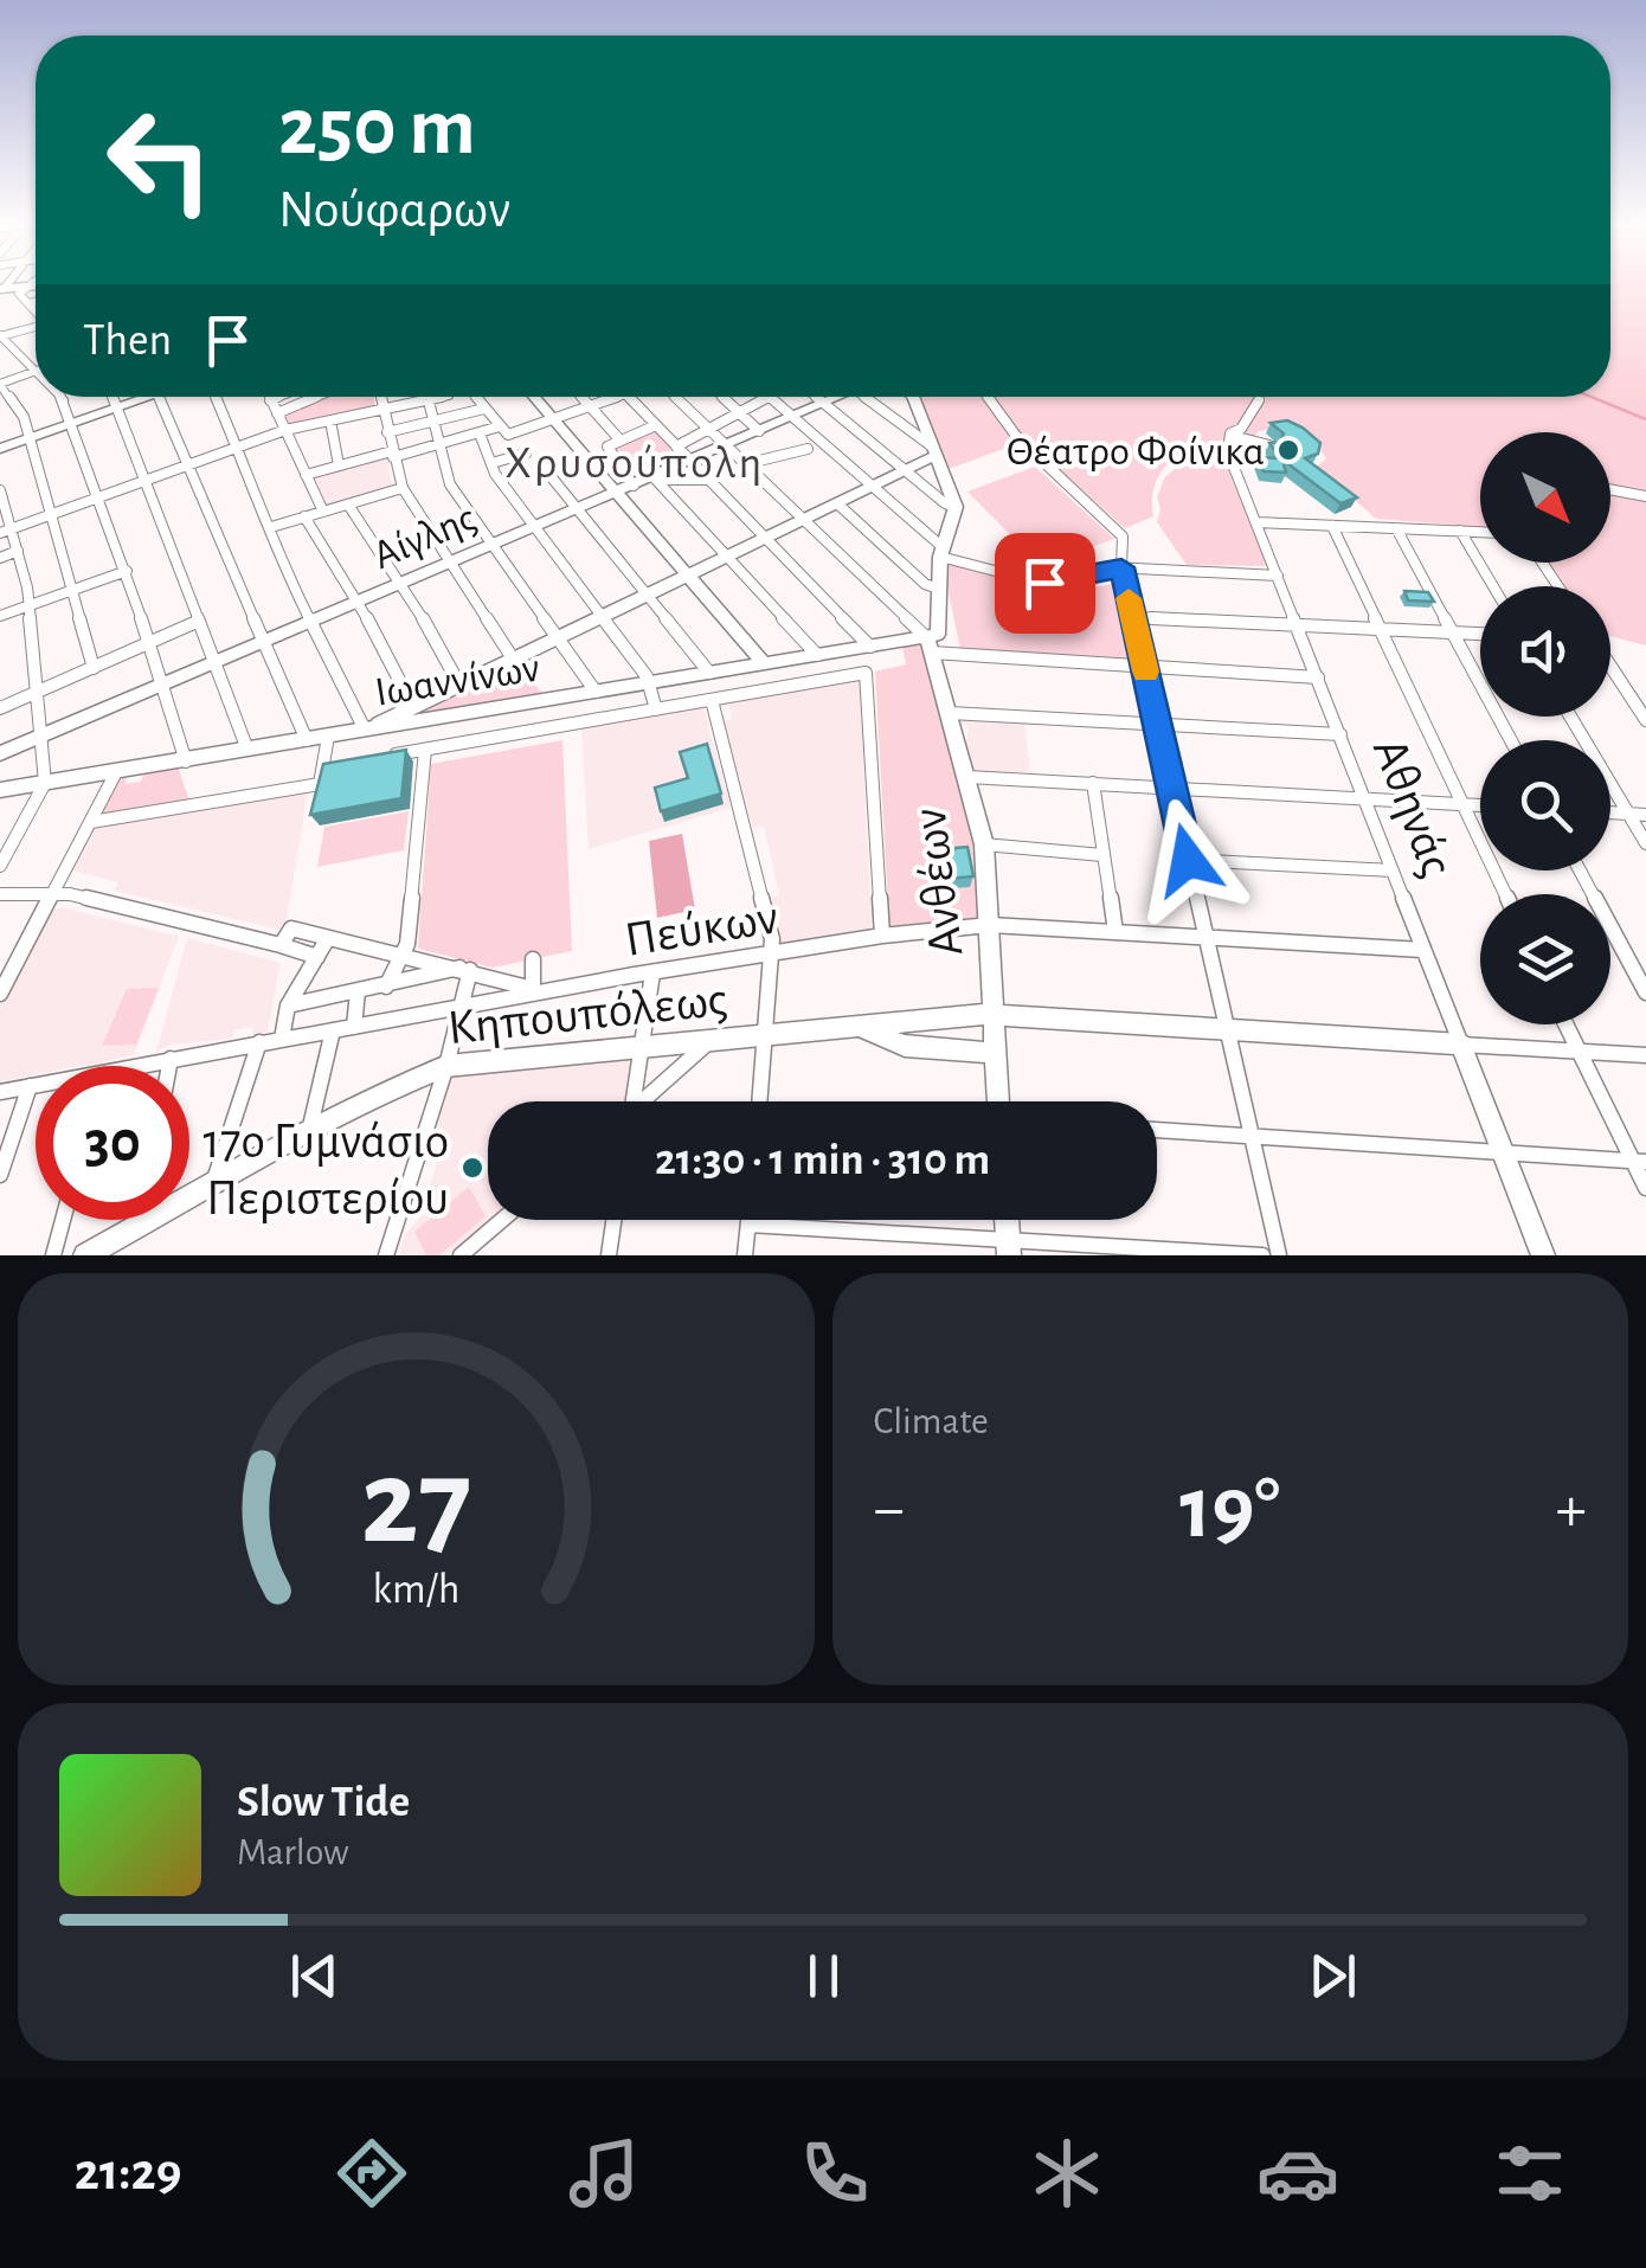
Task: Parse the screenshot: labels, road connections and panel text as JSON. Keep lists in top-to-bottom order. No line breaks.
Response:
{"streets":{"street":["Αίγλης","Ιωαννίνων","Αθηνάς","Ανθέων","Πεύκων","Κηπουπόλεως"]},"crossings":[["Ιωαννίνων","Ανθέων"],["Αθηνάς","Πεύκων"],["Αθηνάς","Κηπουπόλεως"],["Ανθέων","Πεύκων"],["Ανθέων","Κηπουπόλεως"]],"districts":["Χρυσούπολη"],"places":["Θέατρο Φοίνικα","17ο Γυμνάσιο Περιστερίου"],"north":"bottom right","page":{"turn":["250 m","Νούφαρων"],"then":"Then","limit":"30","trip":"21:30 · 1 min · 310 m","tile":"Climate","heat":["−","19°","+"],"song":["Slow Tide","Marlow"],"tabs":"21:29","gauge":["27","km/h"]}}
